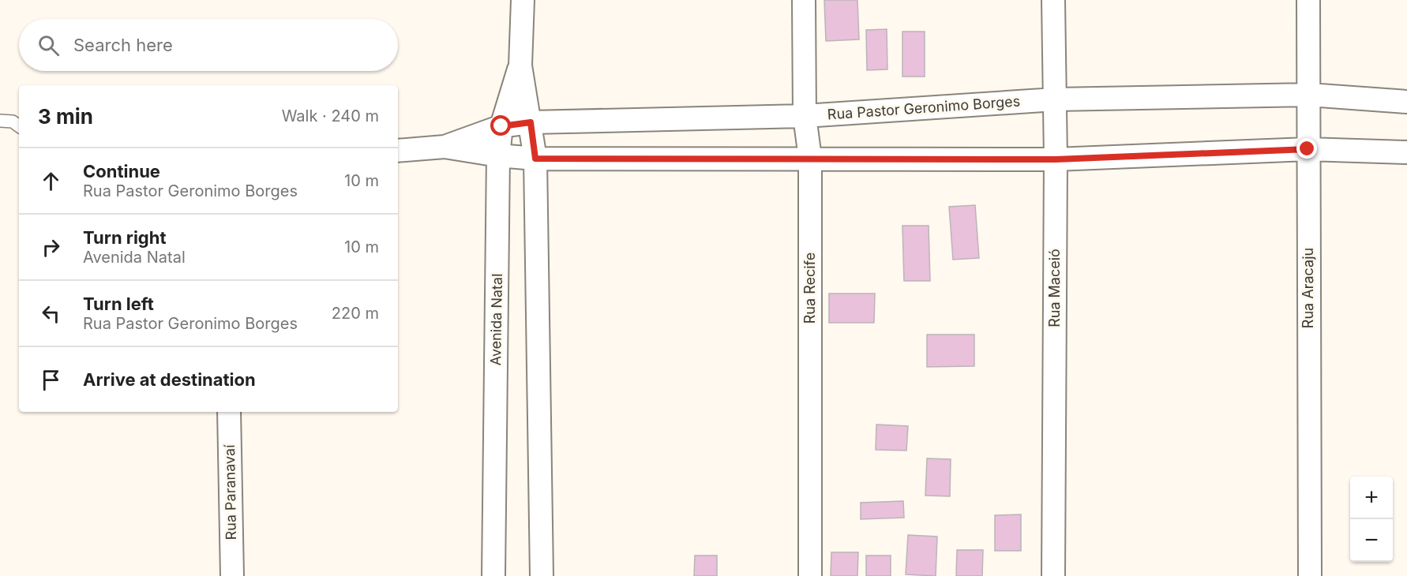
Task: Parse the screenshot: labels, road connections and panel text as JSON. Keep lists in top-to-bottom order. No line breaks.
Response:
{"streets":{"street":["Rua Pastor Geronimo Borges","Rua Recife","Rua Maceió","Rua Aracaju","Avenida Natal","Rua Paranavaí"]},"crossings":[["Rua Pastor Geronimo Borges","Rua Recife"],["Rua Pastor Geronimo Borges","Rua Maceió"],["Rua Pastor Geronimo Borges","Rua Aracaju"],["Rua Pastor Geronimo Borges","Avenida Natal"]],"page":{"search":"Search here","heading":["3 min","Walk · 240 m"],"list":[["Continue","Rua Pastor Geronimo Borges","10 m"],["Turn right","Avenida Natal","10 m"],["Turn left","Rua Pastor Geronimo Borges","220 m"],"Arrive at destination"],"map_buttons":["+","−"]}}
